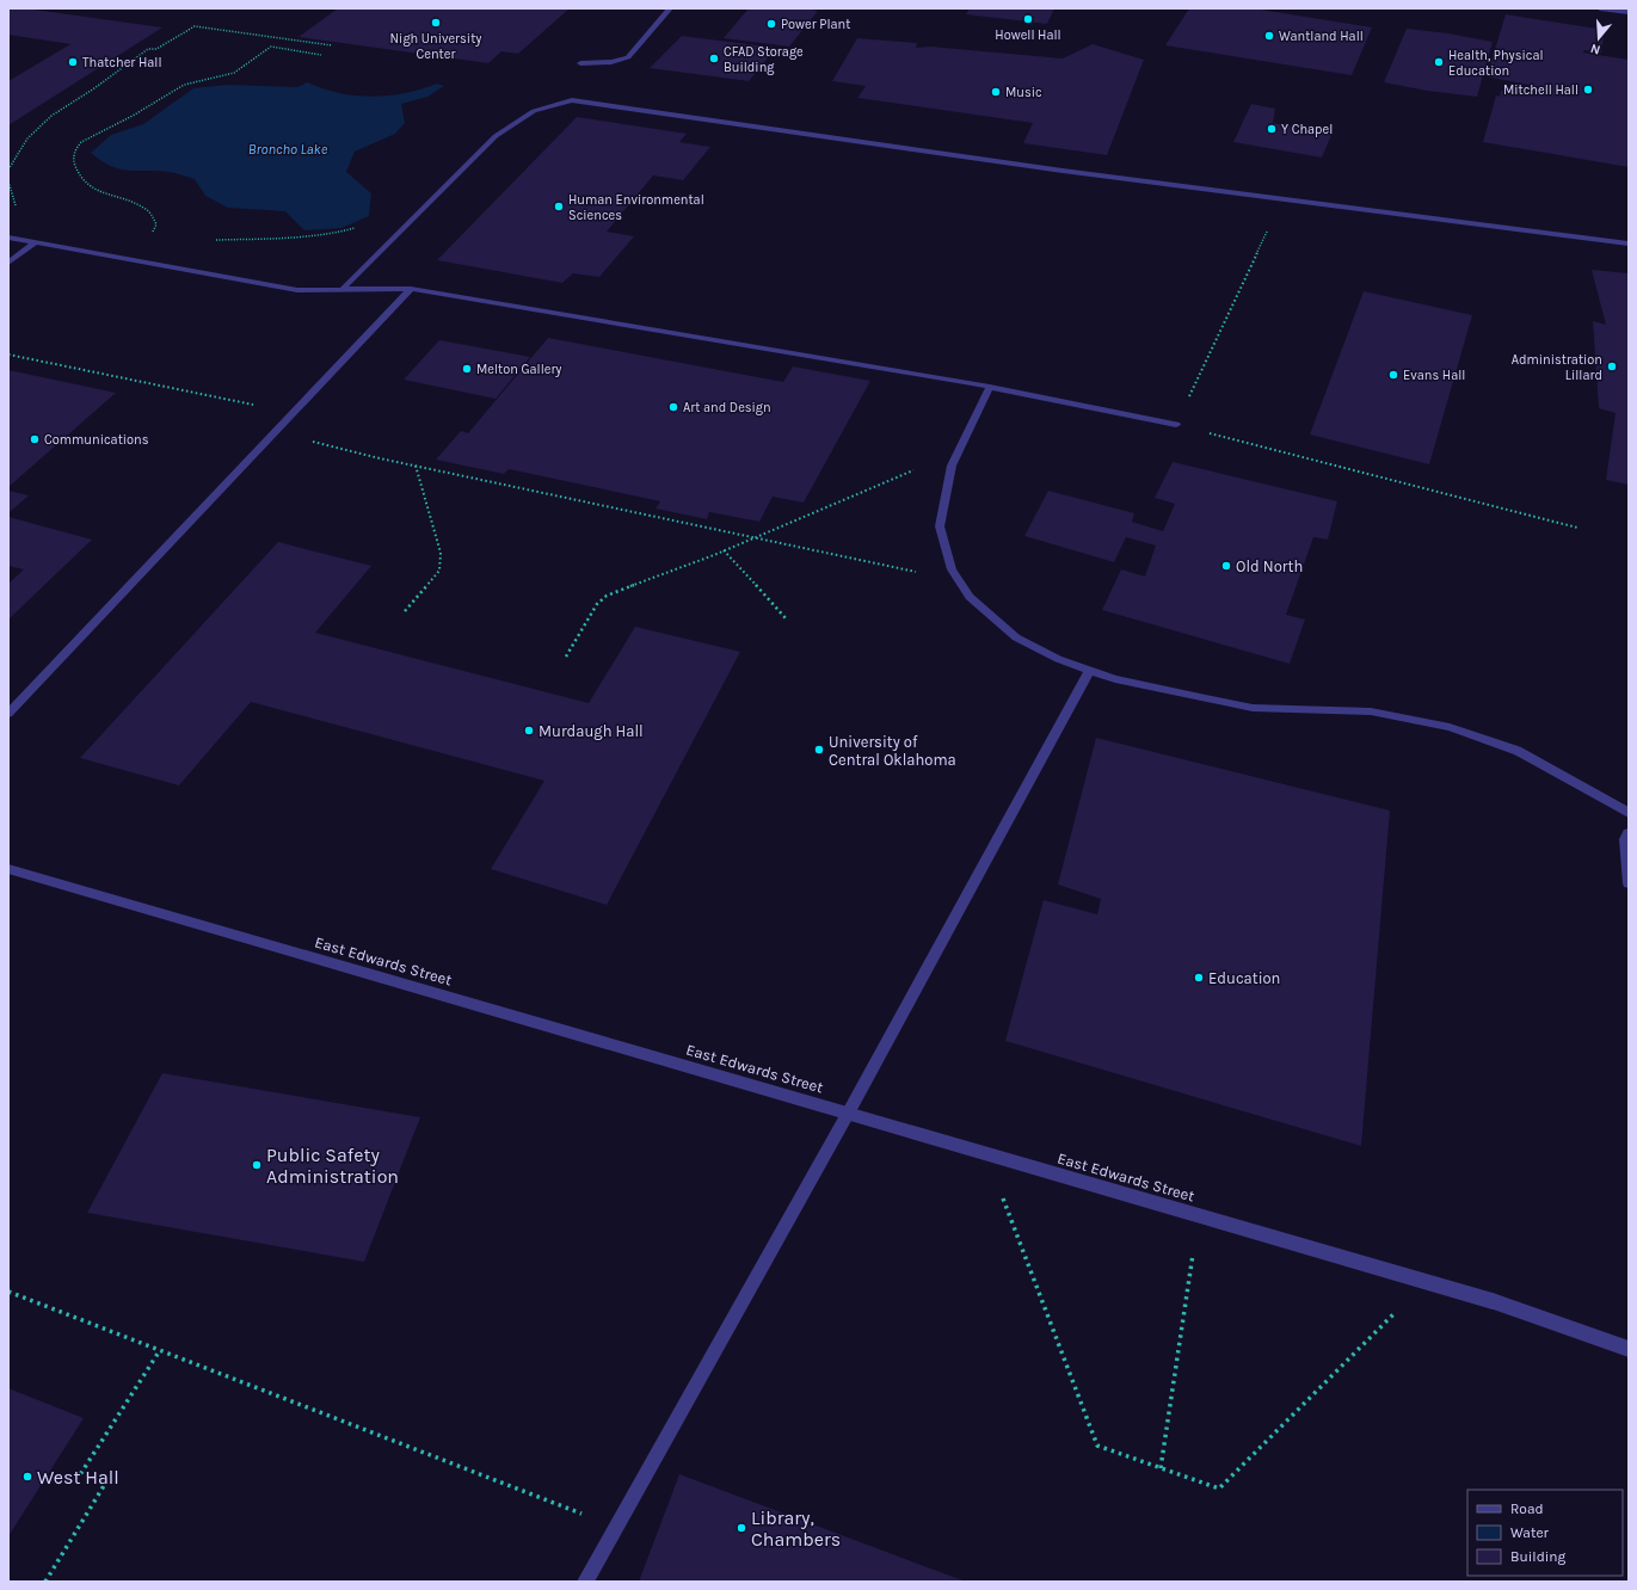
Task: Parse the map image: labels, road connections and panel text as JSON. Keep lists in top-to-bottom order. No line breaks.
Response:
{"streets":{"street":["East Edwards Street"]},"water":["Broncho Lake"],"places":["Howell Hall","Nigh University Center","Power Plant","Wantland Hall","CFAD Storage Building","Thatcher Hall","Health, Physical Education","Mitchell Hall","Music","Y Chapel","Human Environmental Sciences","Administration Lillard","Melton Gallery","Evans Hall","Art and Design","Communications","Old North","Murdaugh Hall","University of Central Oklahoma","Education","Public Safety Administration","West Hall","Library, Chambers"],"legend":["Road","Water","Building"],"north":"bottom"}
